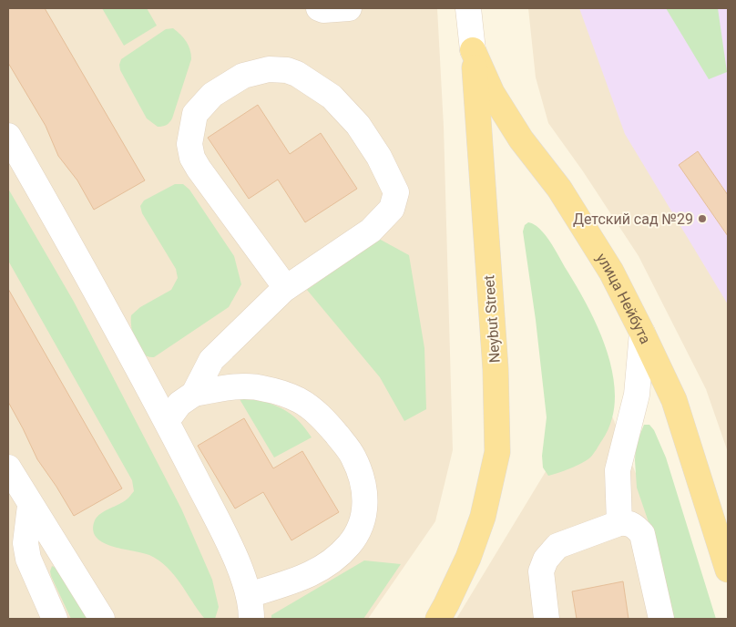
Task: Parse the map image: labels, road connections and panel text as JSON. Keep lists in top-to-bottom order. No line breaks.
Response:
{"streets":{"main road":["улица Нейбута","Neybut Street"]},"crossings":[["улица Нейбута","Neybut Street"]],"places":["Детский сад №29"]}
